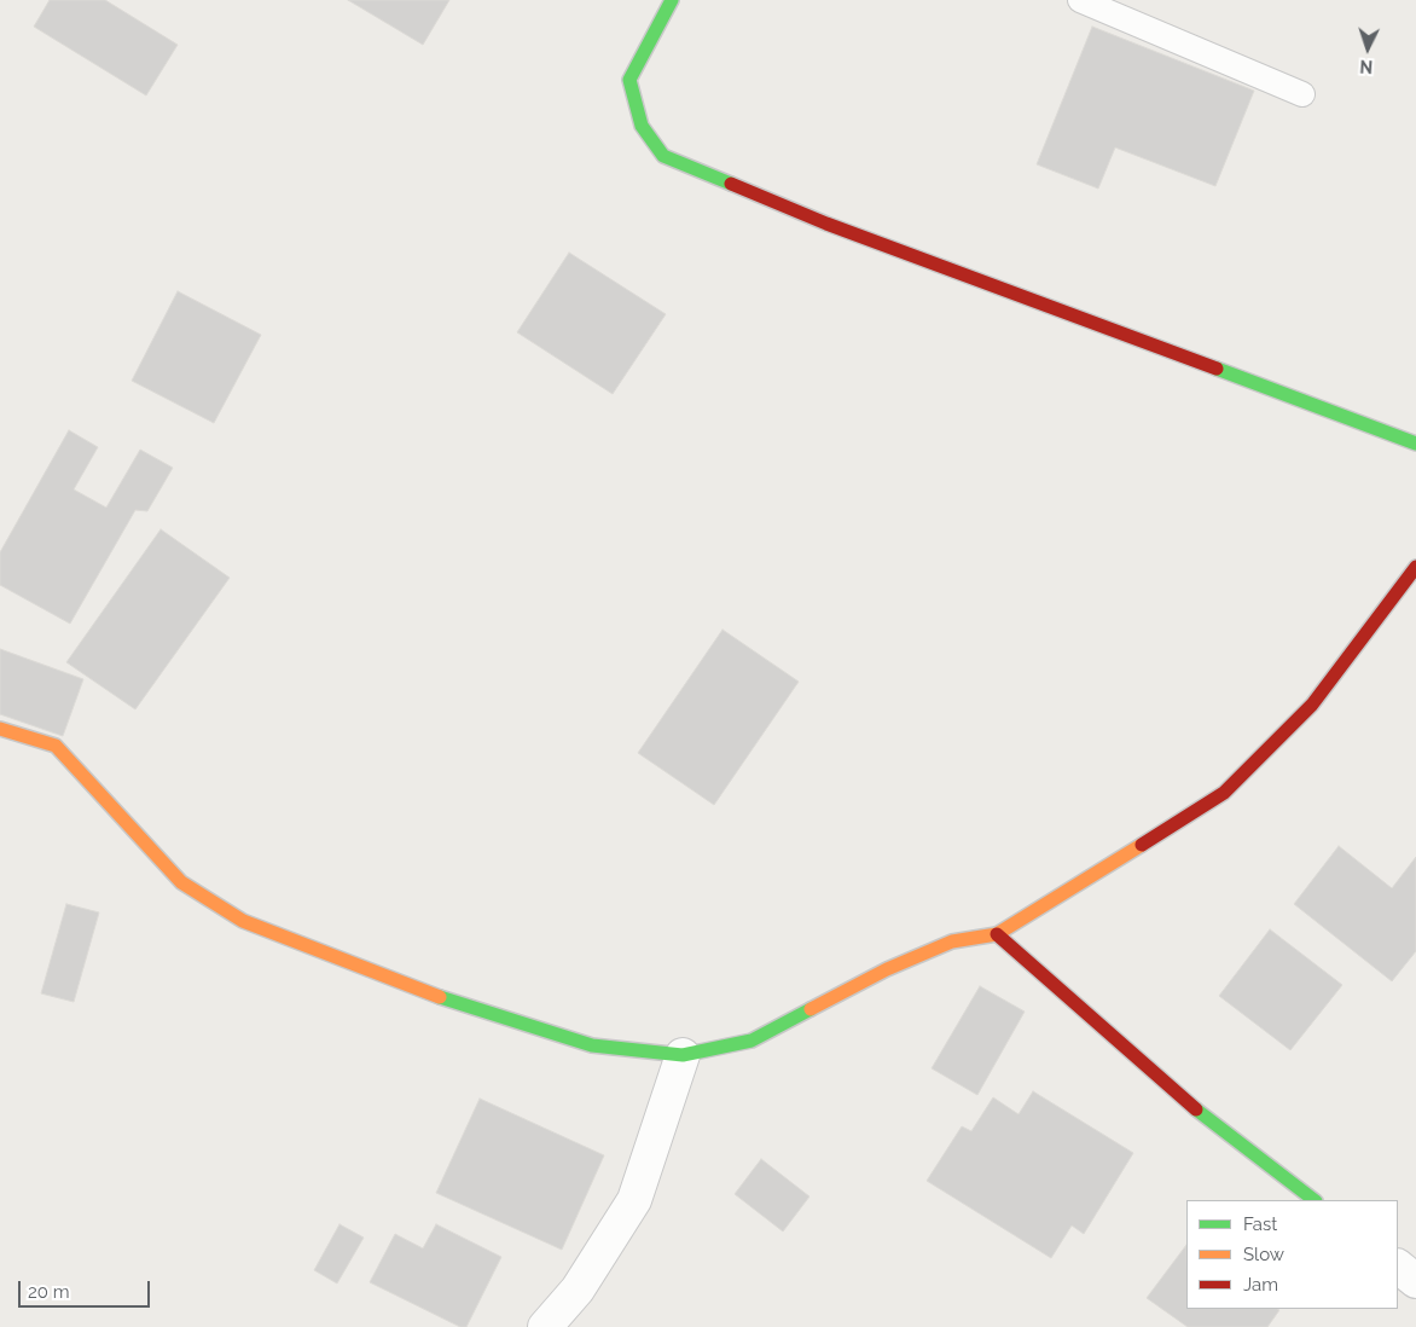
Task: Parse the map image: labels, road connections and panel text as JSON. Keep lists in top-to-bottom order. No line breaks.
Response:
{"legend":["Fast","Slow","Jam"],"scale_bar":"20 m","north":"bottom"}
